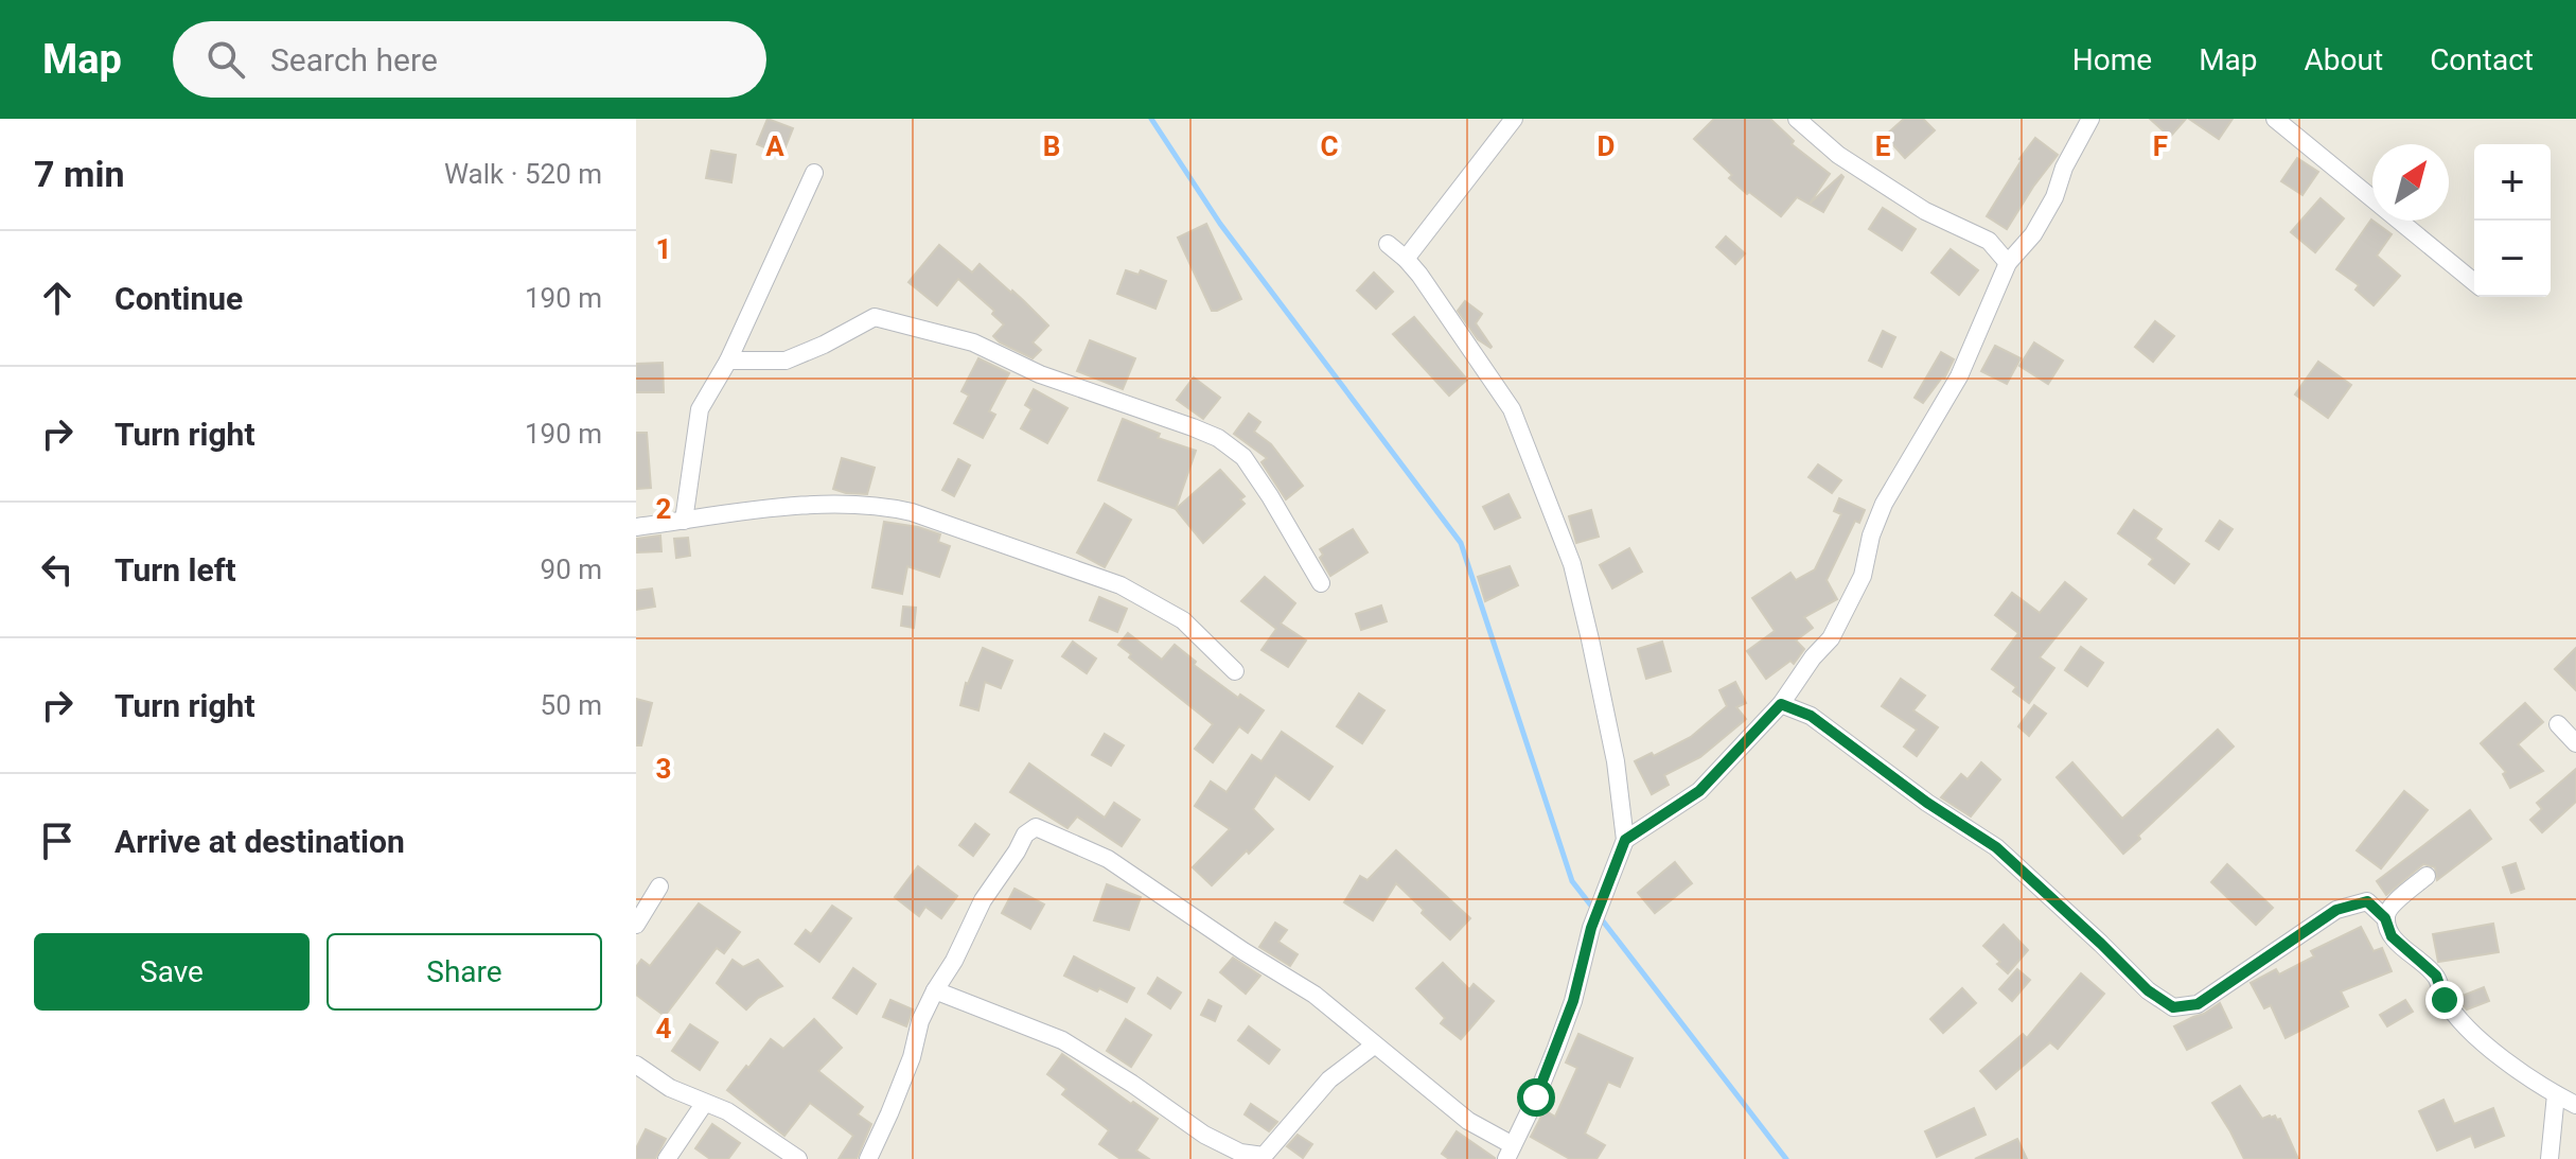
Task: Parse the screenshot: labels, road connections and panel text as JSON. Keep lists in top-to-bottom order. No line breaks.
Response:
{"north":"top right","page":{"header":"Map","search":"Search here","nav":["Home","Map","About","Contact"],"heading":["7 min","Walk · 520 m"],"map_buttons":["+","−"],"list":[["Continue","190 m"],["Turn right","190 m"],["Turn left","90 m"],["Turn right","50 m"],"Arrive at destination"],"buttons":["Save","Share"]},"grid":{"columns":["A","B","C","D","E","F"],"rows":["1","2","3","4"]}}
